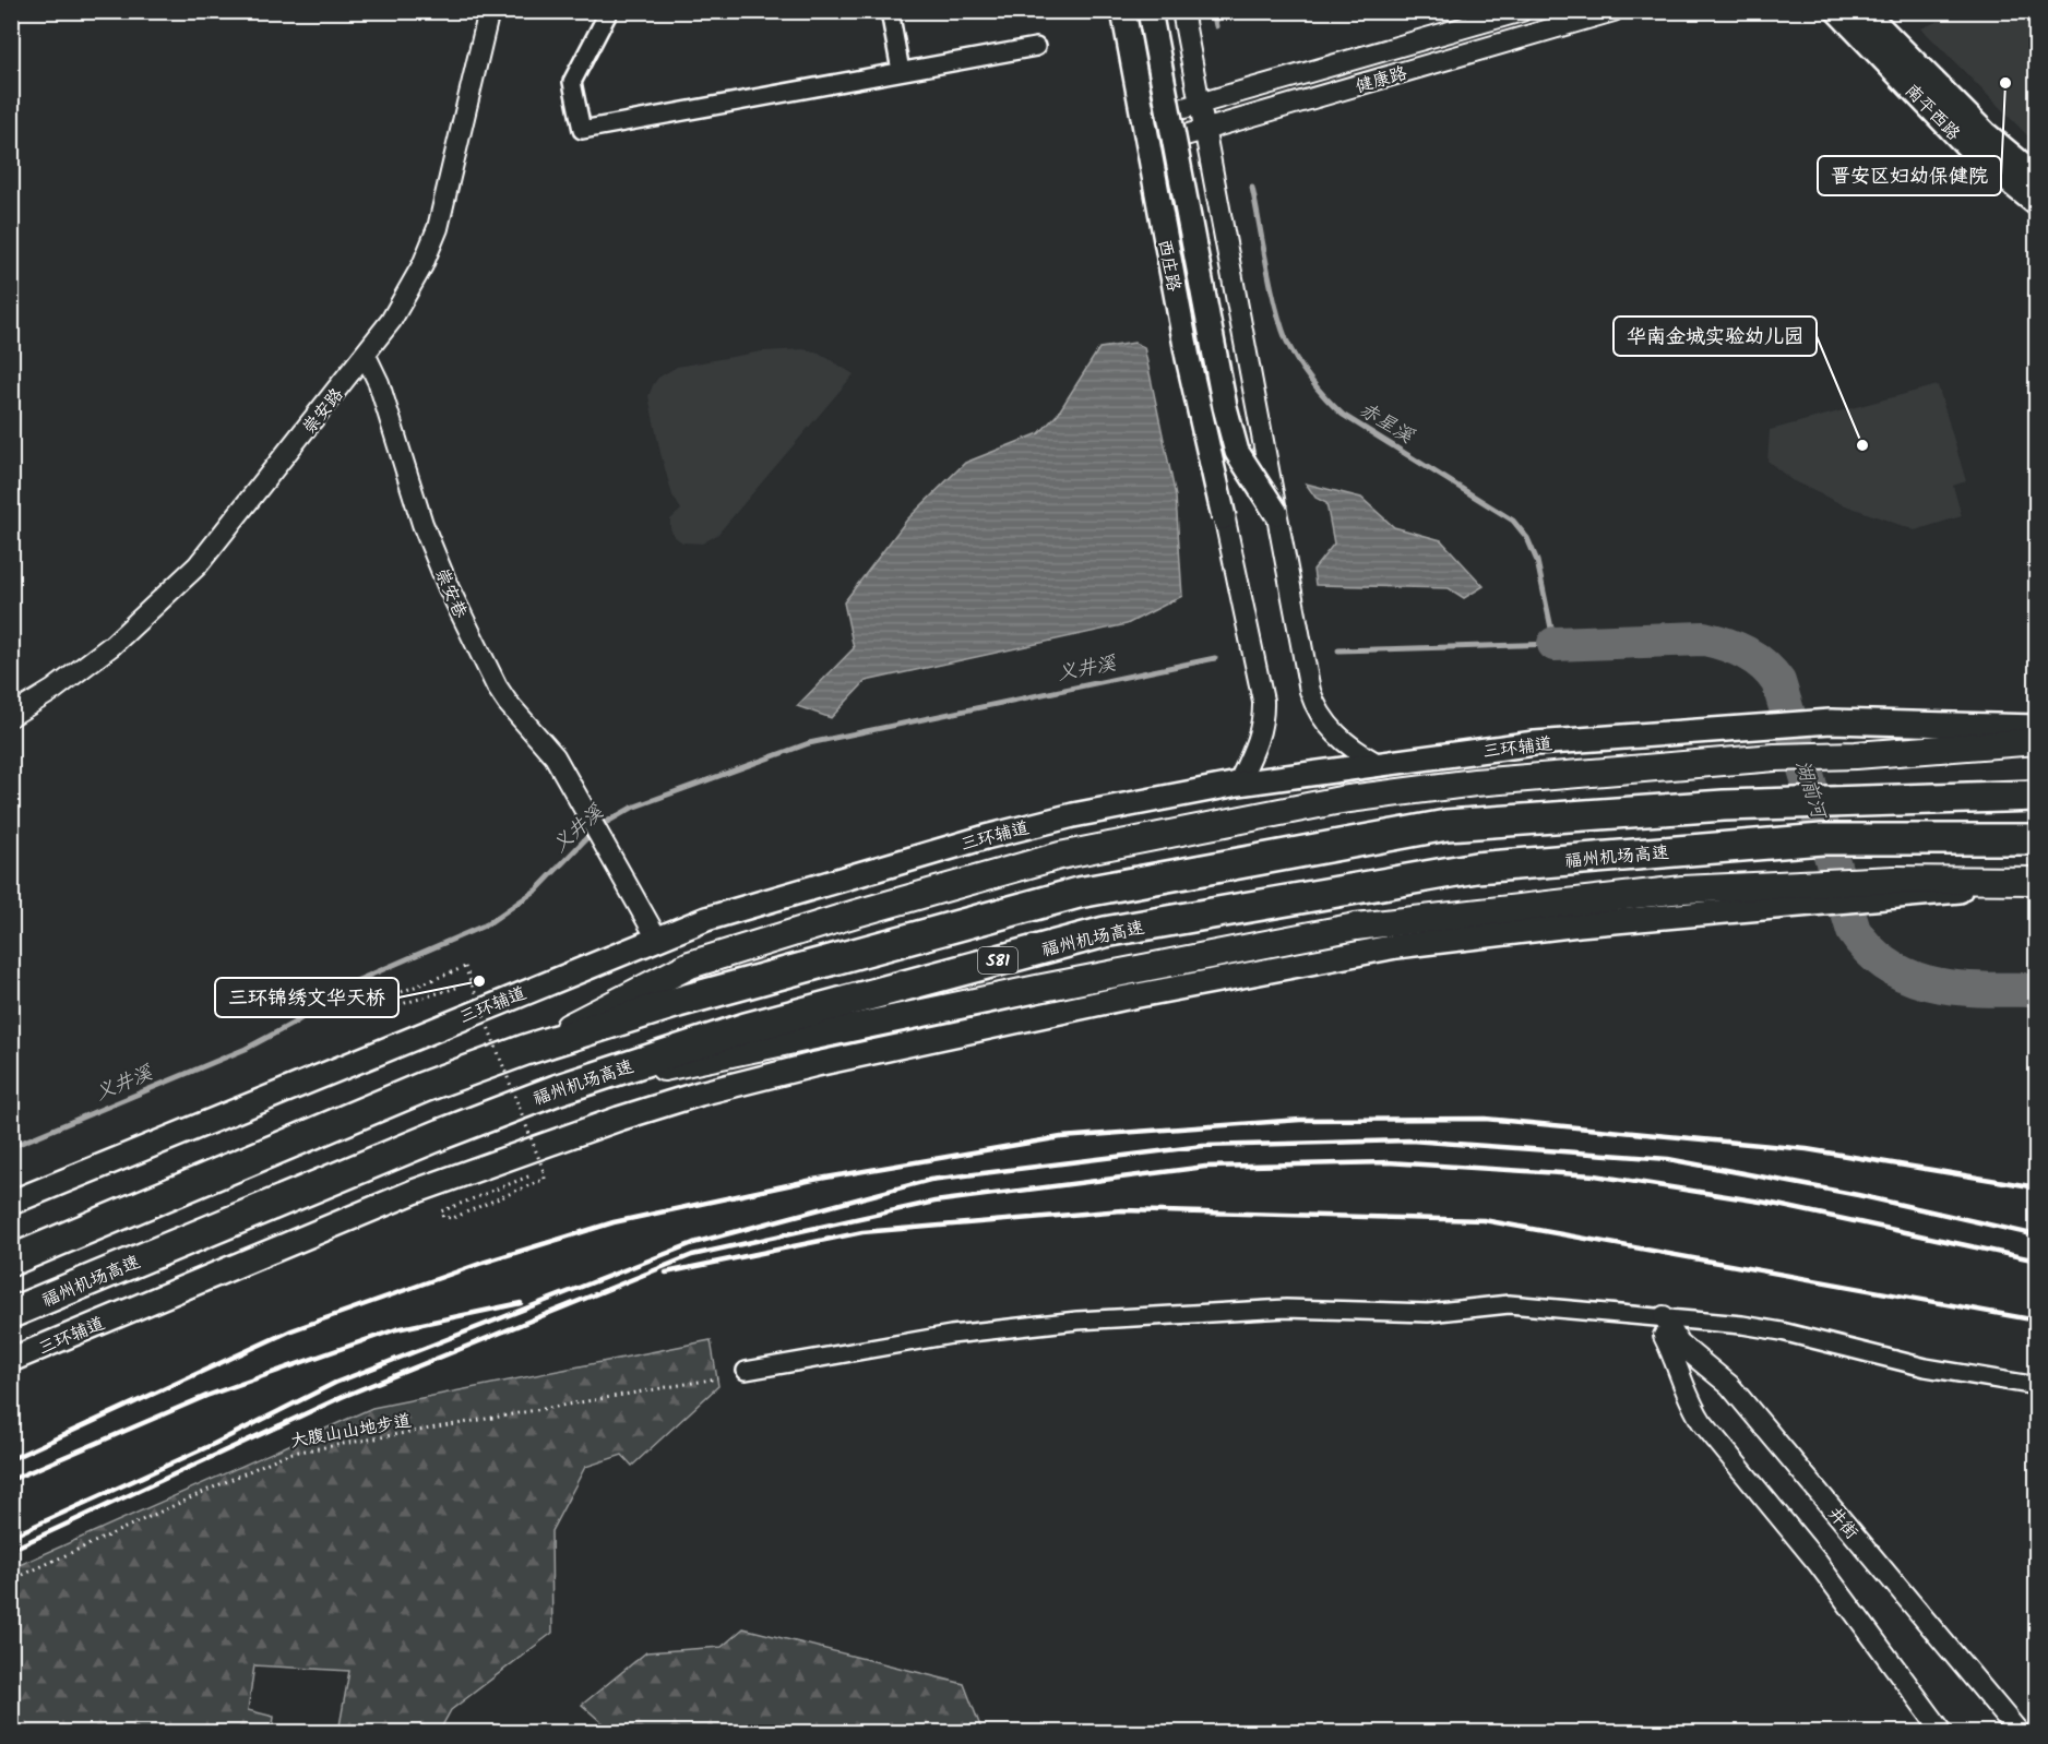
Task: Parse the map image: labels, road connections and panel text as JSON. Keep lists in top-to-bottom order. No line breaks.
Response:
{"streets":{"highway":["福州机场高速","S81"],"main road":["南平西路","西庄路","三环辅道"],"street":["健康路","崇安路","崇安巷","井街"],"path":["大腹山山地步道"]},"crossings":[["崇安路","崇安巷"],["崇安巷","三环辅道"]],"water":["赤星溪","义井溪","湖前河"],"places":["晋安区妇幼保健院","华南金城实验幼儿园","三环锦绣文华天桥"]}
